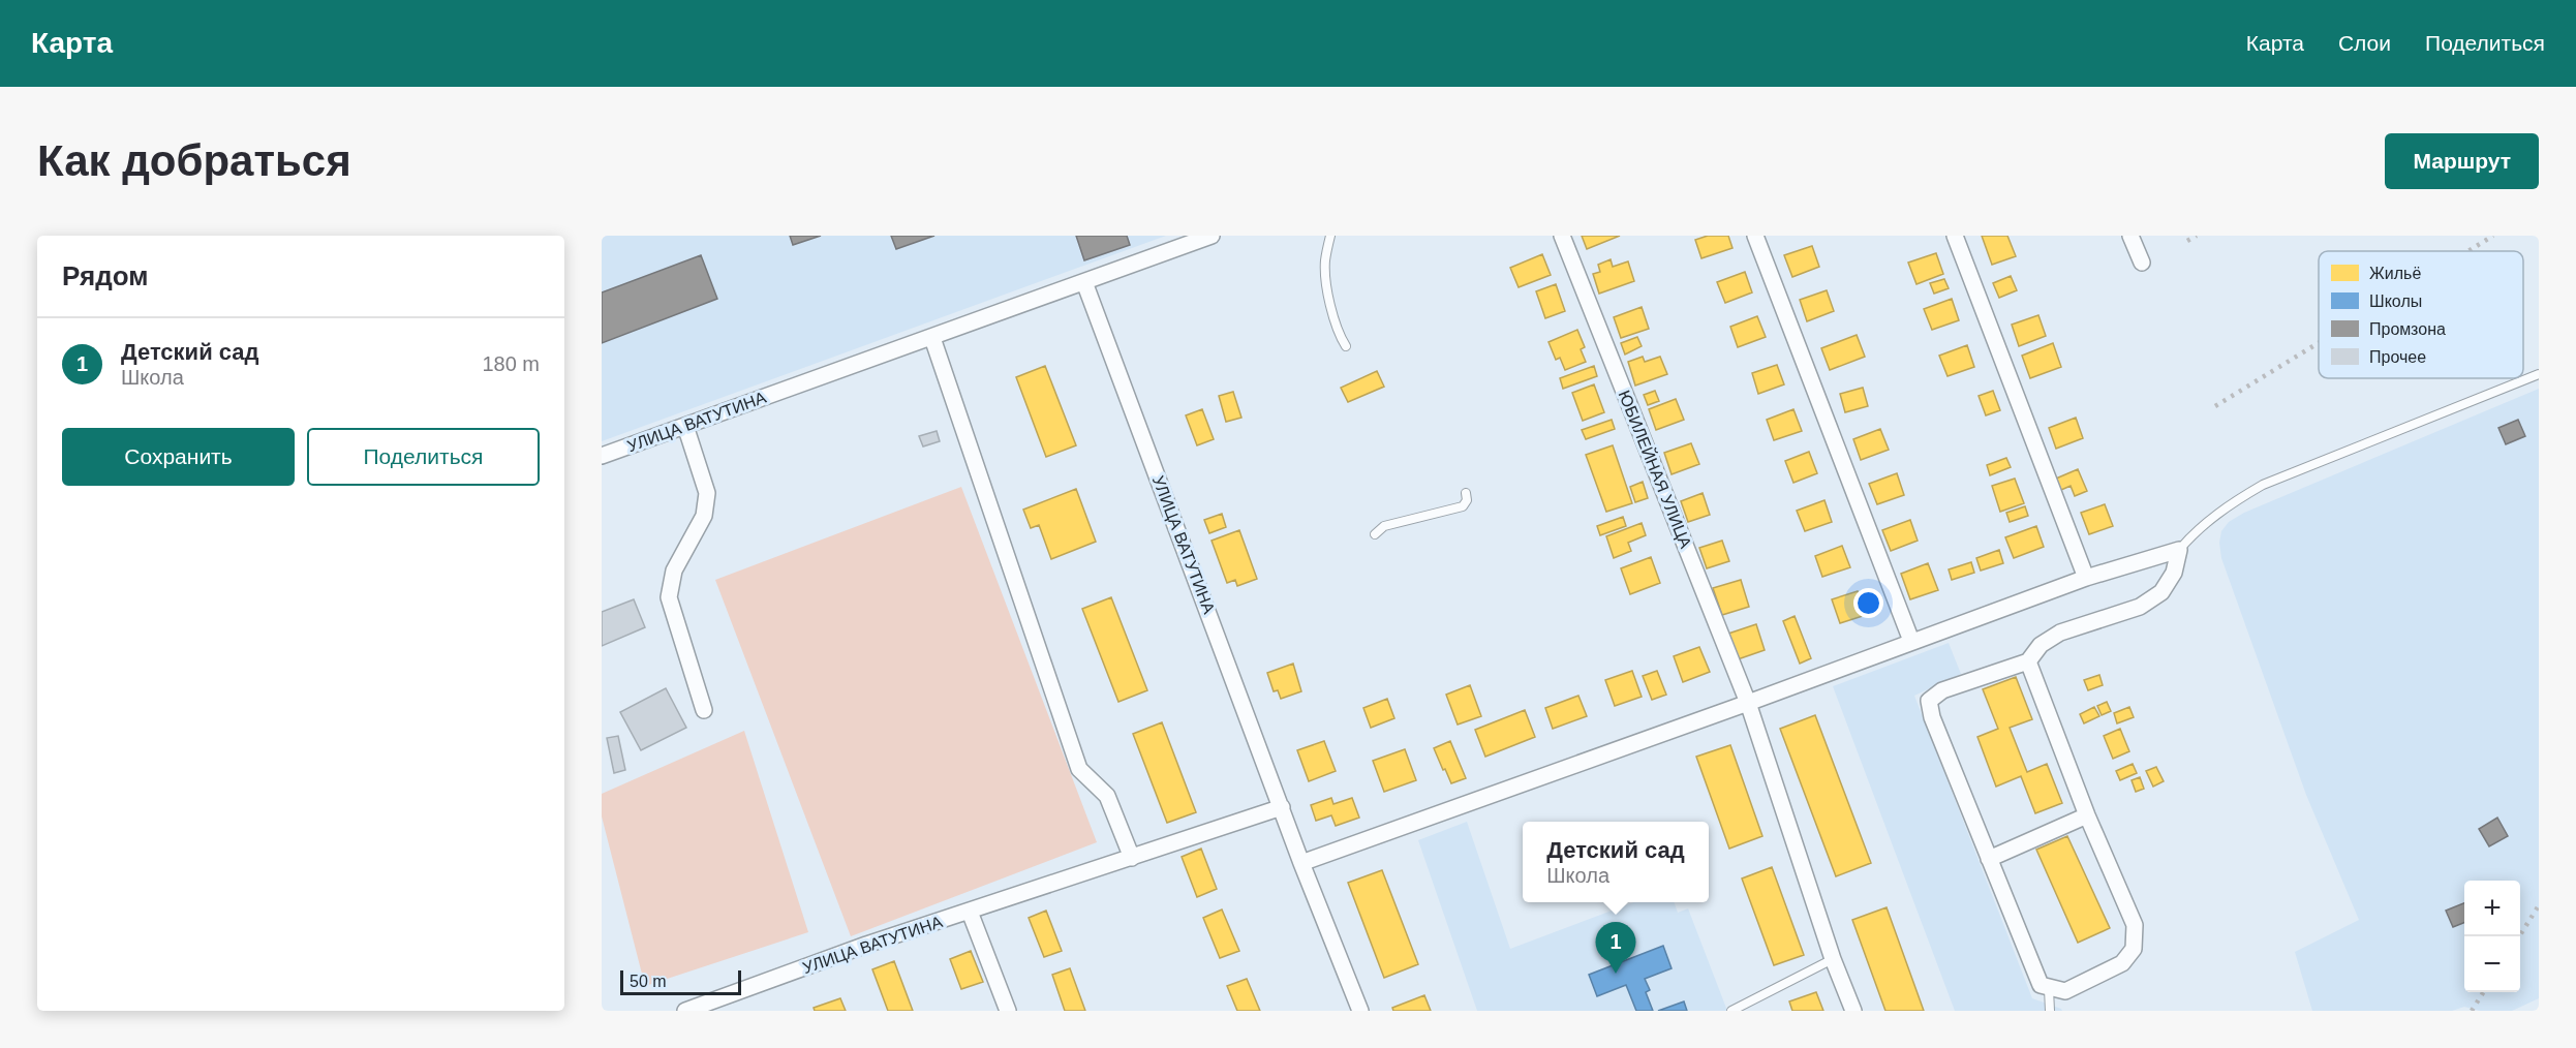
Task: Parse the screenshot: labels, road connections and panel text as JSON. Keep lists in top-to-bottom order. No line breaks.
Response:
{"streets":{"street":["УЛИЦА ВАТУТИНА","ЮБИЛЕЙНАЯ УЛИЦА"]},"legend":["Жильё","Школы","Промзона","Прочее"],"scale_bar":"50 m","page":{"header":"Карта","nav":["Карта","Слои","Поделиться"],"buttons":["Маршрут",["Сохранить","Поделиться"]],"title":"Как добраться","heading":"Рядом","list":[{"mark":"1","name":"Детский сад","note":"Школа","value":"180 m"}],"popup":["Детский сад","Школа"],"map_buttons":["+","−"],"pins":"1","scale":"50 m"}}
